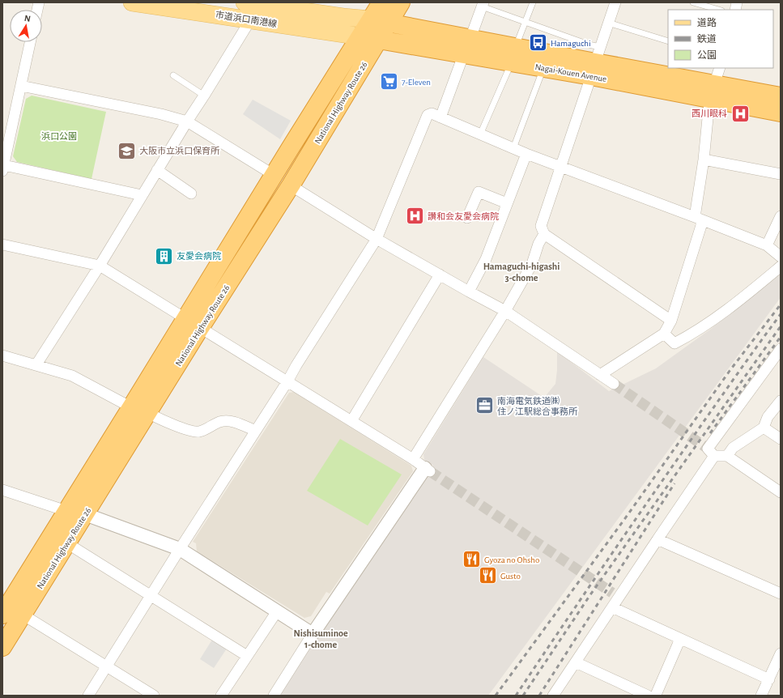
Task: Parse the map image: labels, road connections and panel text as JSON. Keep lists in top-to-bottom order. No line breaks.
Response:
{"streets":{"highway":["Nagai-Kouen Avenue","National Highway Route 26"],"main road":["市道浜口南港線"]},"crossings":[["市道浜口南港線","Nagai-Kouen Avenue"],["市道浜口南港線","National Highway Route 26"],["Nagai-Kouen Avenue","National Highway Route 26"]],"districts":["Hamaguchi-higashi 3-chome","Nishisuminoe 1-chome"],"parks":["浜口公園"],"places":{"bus stop":["Hamaguchi"],"supermarket":["7-Eleven"],"hospital":["西川眼科","讃和会友愛会病院"],"school or university":["大阪市立浜口保育所"],"building":["友愛会病院"],"office":["南海電気鉄道㈱ 住ノ江駅総合事務所"],"restaurant":["Gyoza no Ohsho","Gusto"]},"legend":["道路","鉄道","公園"],"north":"top"}
